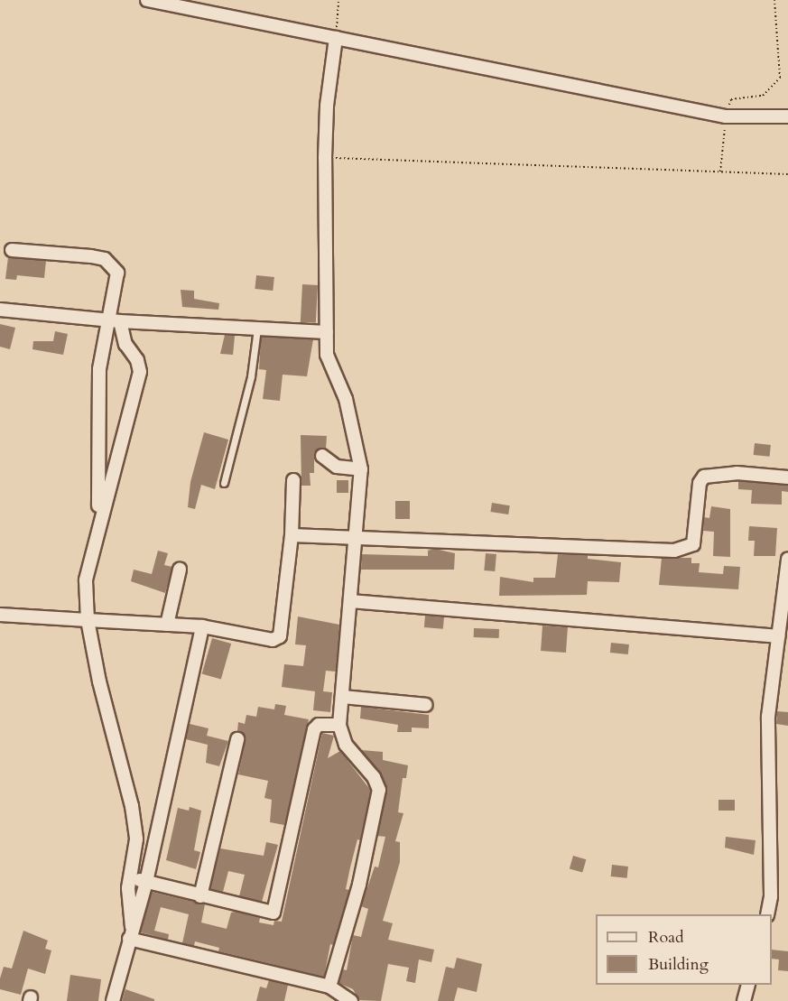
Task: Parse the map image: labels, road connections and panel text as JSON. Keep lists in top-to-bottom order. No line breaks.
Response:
{"legend":["Road","Building"]}
